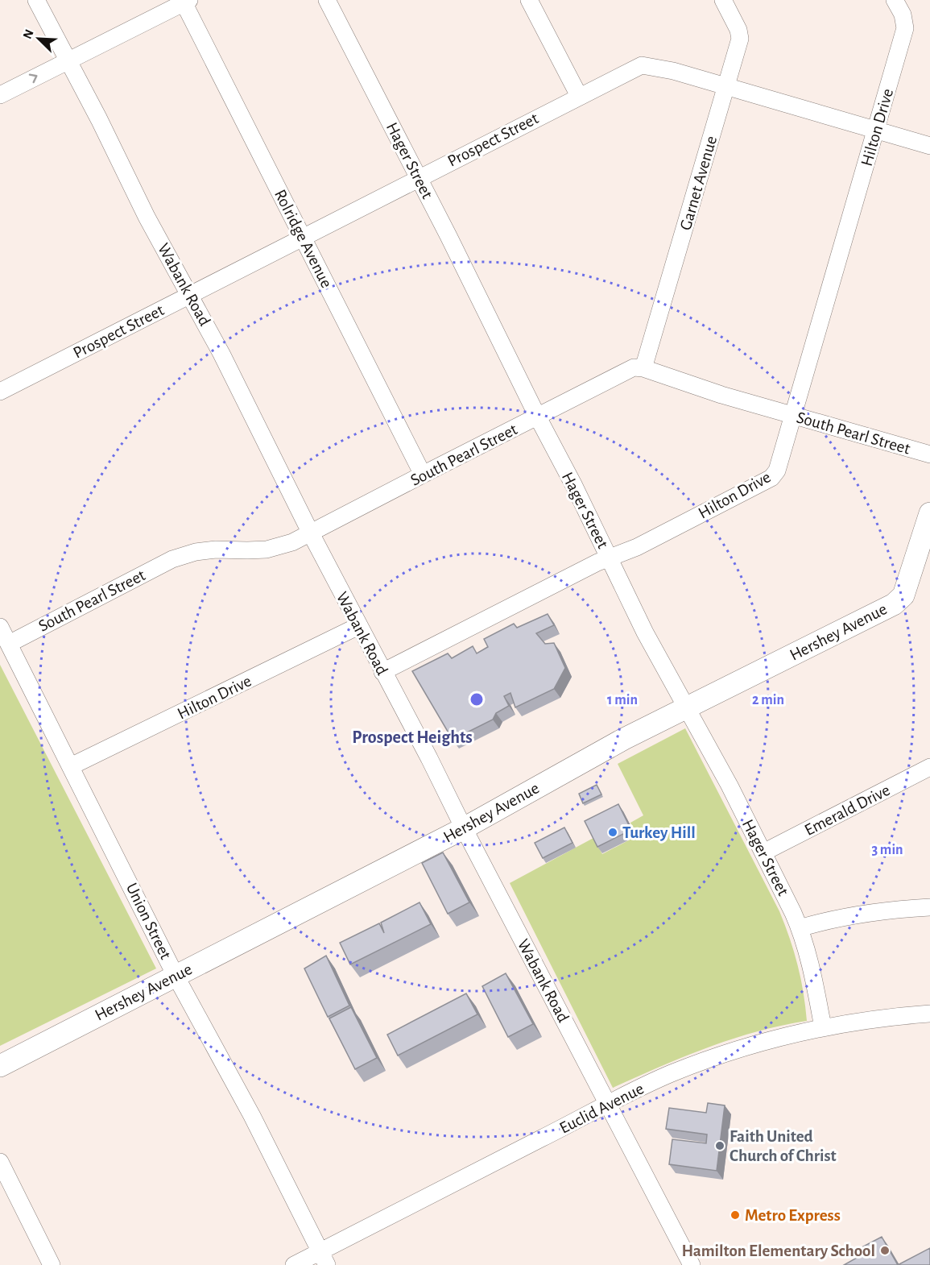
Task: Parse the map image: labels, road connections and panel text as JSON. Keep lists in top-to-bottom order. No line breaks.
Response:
{"streets":{"main road":["Hershey Avenue"],"street":["Hilton Drive","Prospect Street","Hager Street","Garnet Avenue","Rolridge Avenue","Wabank Road","South Pearl Street","Emerald Drive","Union Street","Euclid Avenue"]},"crossings":[["Hilton Drive","Prospect Street"],["Hilton Drive","Hager Street"],["Hilton Drive","Wabank Road"],["Hilton Drive","South Pearl Street"],["Hilton Drive","Union Street"],["Prospect Street","Hager Street"],["Prospect Street","Garnet Avenue"],["Prospect Street","Rolridge Avenue"],["Prospect Street","Wabank Road"],["Hager Street","South Pearl Street"],["Hager Street","Hershey Avenue"],["Hager Street","Emerald Drive"],["Hager Street","Euclid Avenue"],["Garnet Avenue","South Pearl Street"],["Rolridge Avenue","South Pearl Street"],["Wabank Road","South Pearl Street"],["Wabank Road","Hershey Avenue"],["Wabank Road","Euclid Avenue"],["South Pearl Street","Union Street"],["Hershey Avenue","Union Street"],["Union Street","Euclid Avenue"]],"districts":["Prospect Heights"],"places":["Turkey Hill","Faith United Church of Christ","Metro Express","Hamilton Elementary School"],"north":"top left","rings":["1 min","2 min","3 min"]}
